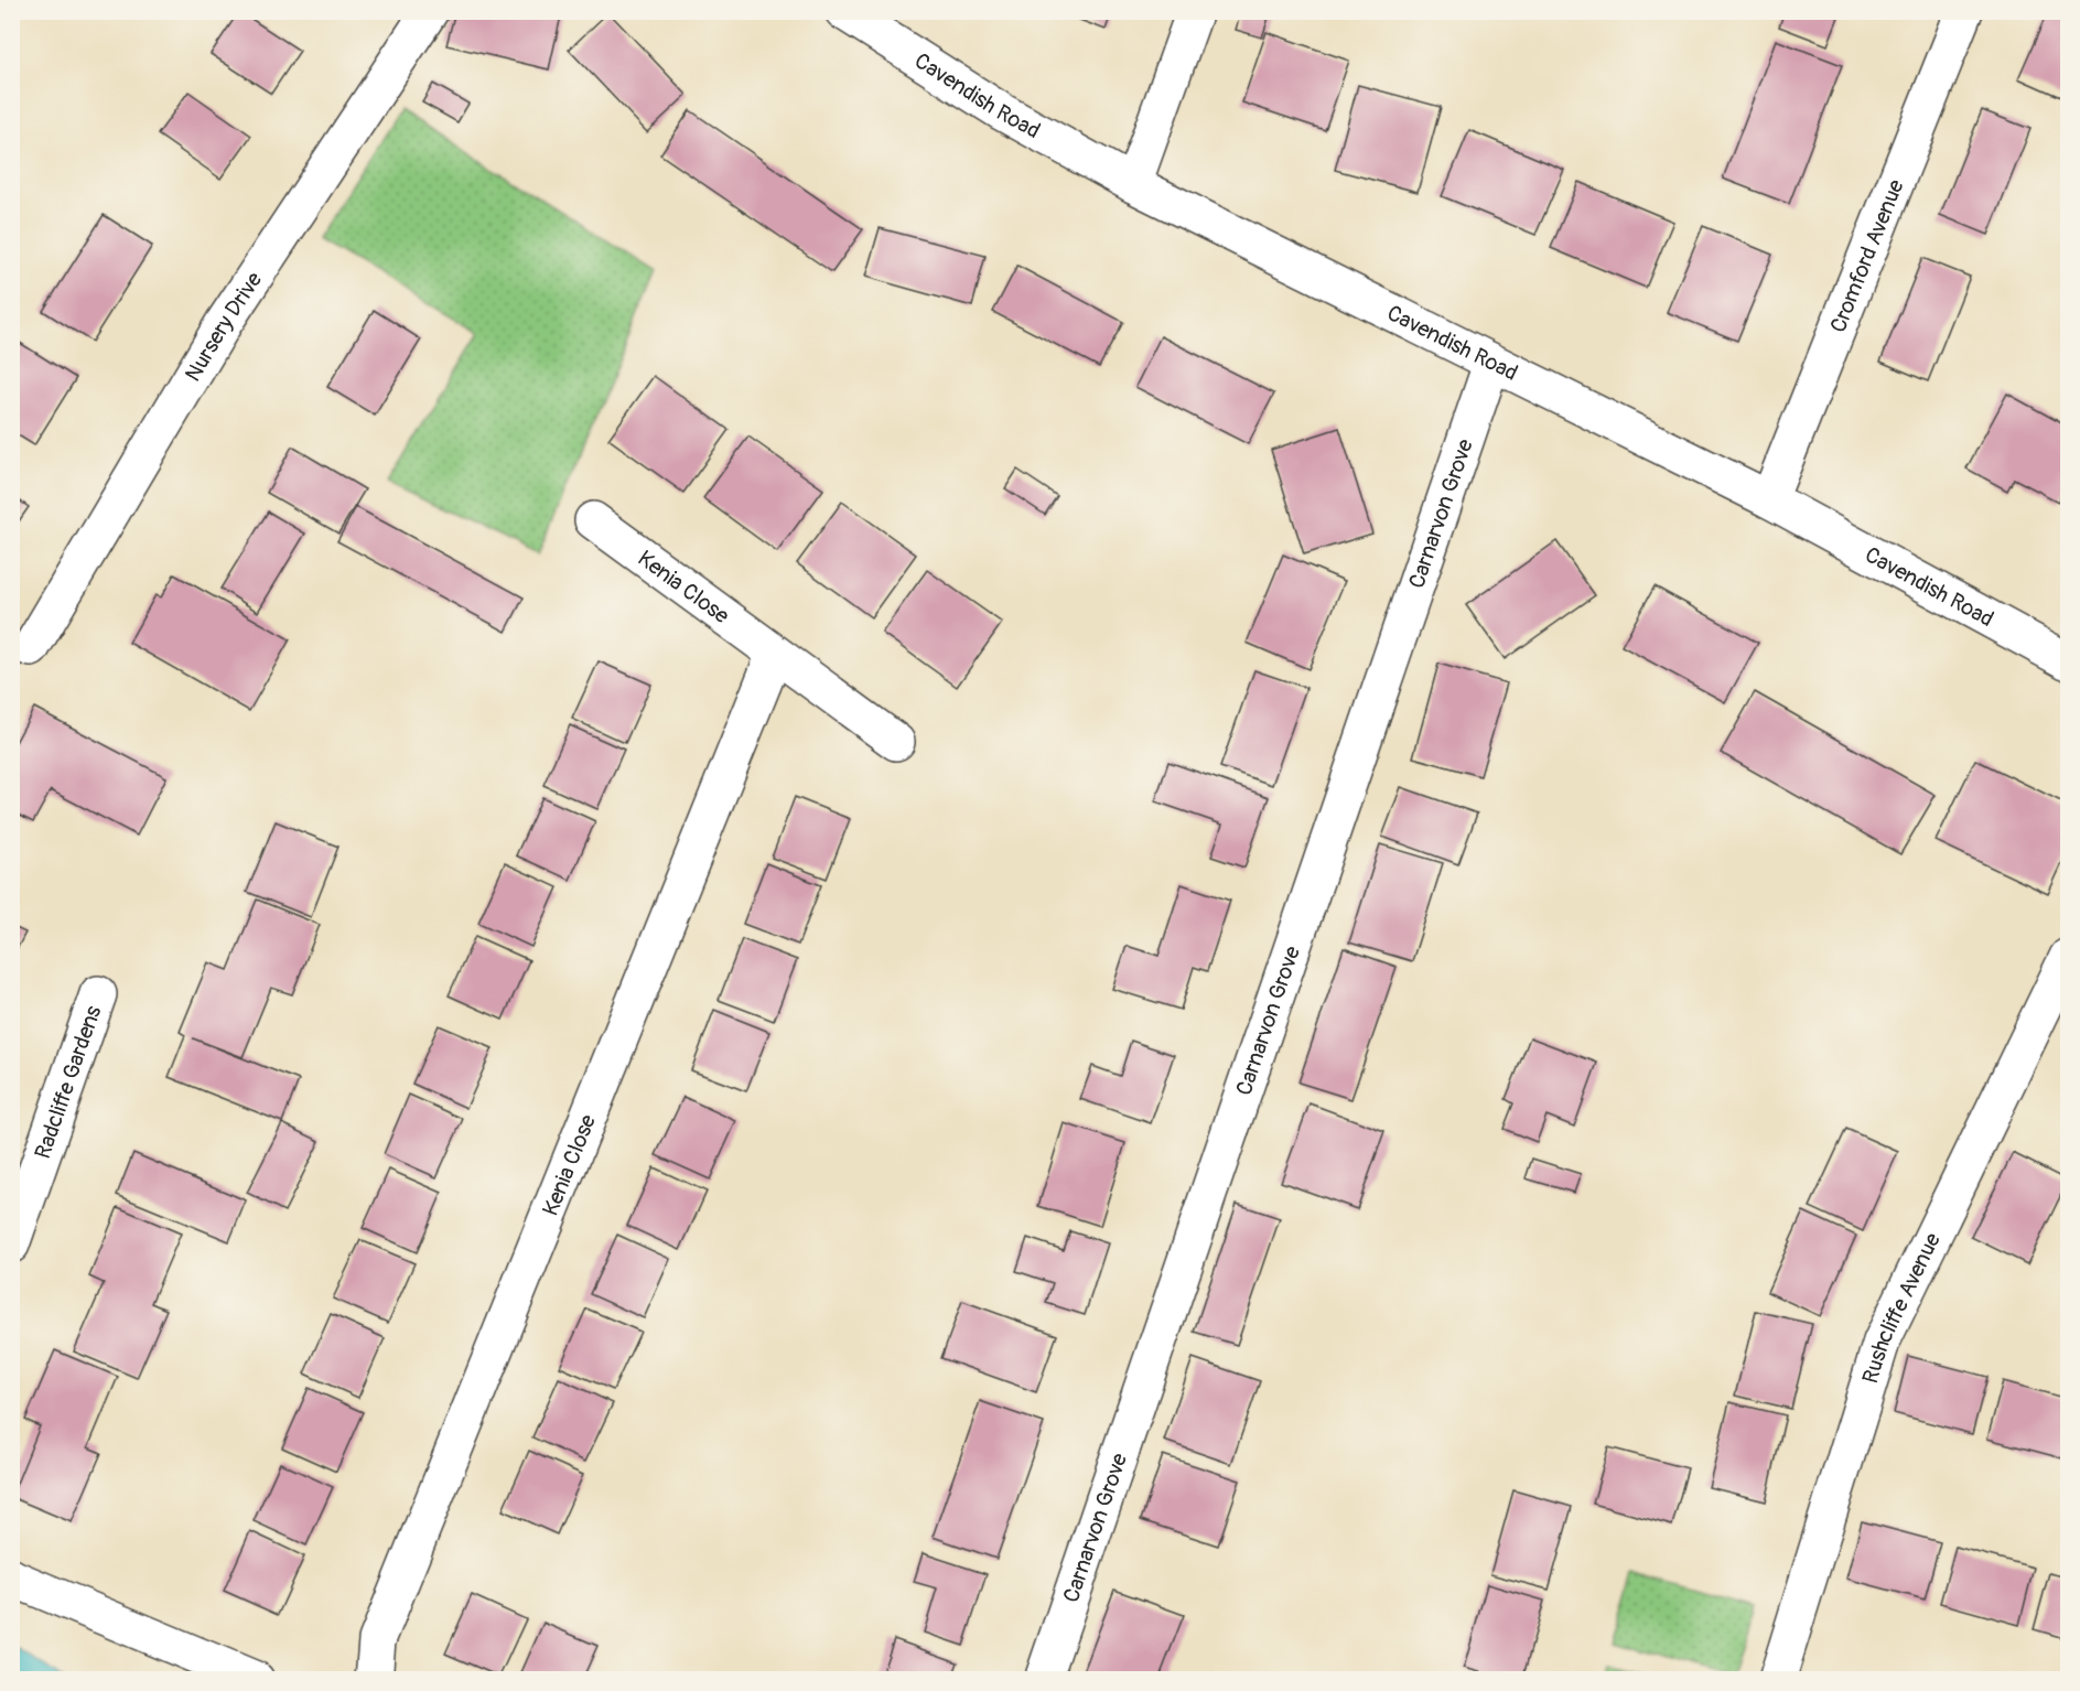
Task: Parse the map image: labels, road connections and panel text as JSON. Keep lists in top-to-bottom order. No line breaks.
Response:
{"streets":{"street":["Cavendish Road","Cromford Avenue","Nursery Drive","Carnarvon Grove","Kenia Close","Radcliffe Gardens","Rushcliffe Avenue"]},"crossings":[["Cavendish Road","Cromford Avenue"],["Cavendish Road","Carnarvon Grove"]]}
